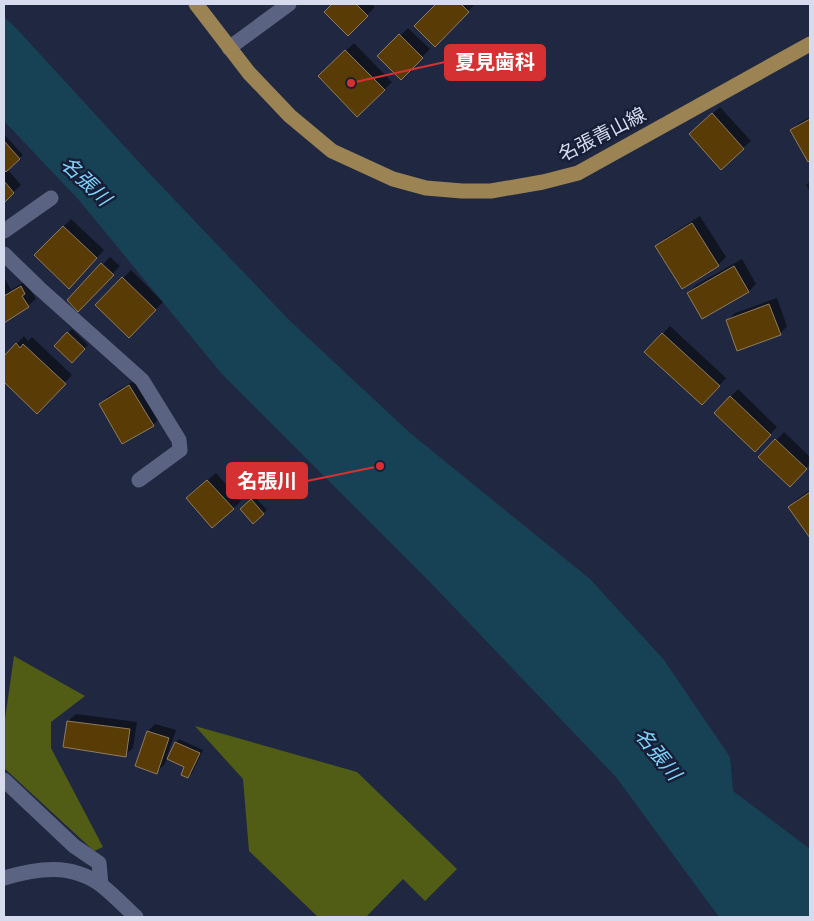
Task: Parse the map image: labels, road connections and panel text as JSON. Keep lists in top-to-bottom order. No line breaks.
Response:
{"streets":{"main road":["名張青山線"]},"water":["名張川"],"places":["夏見歯科","名張川"]}
